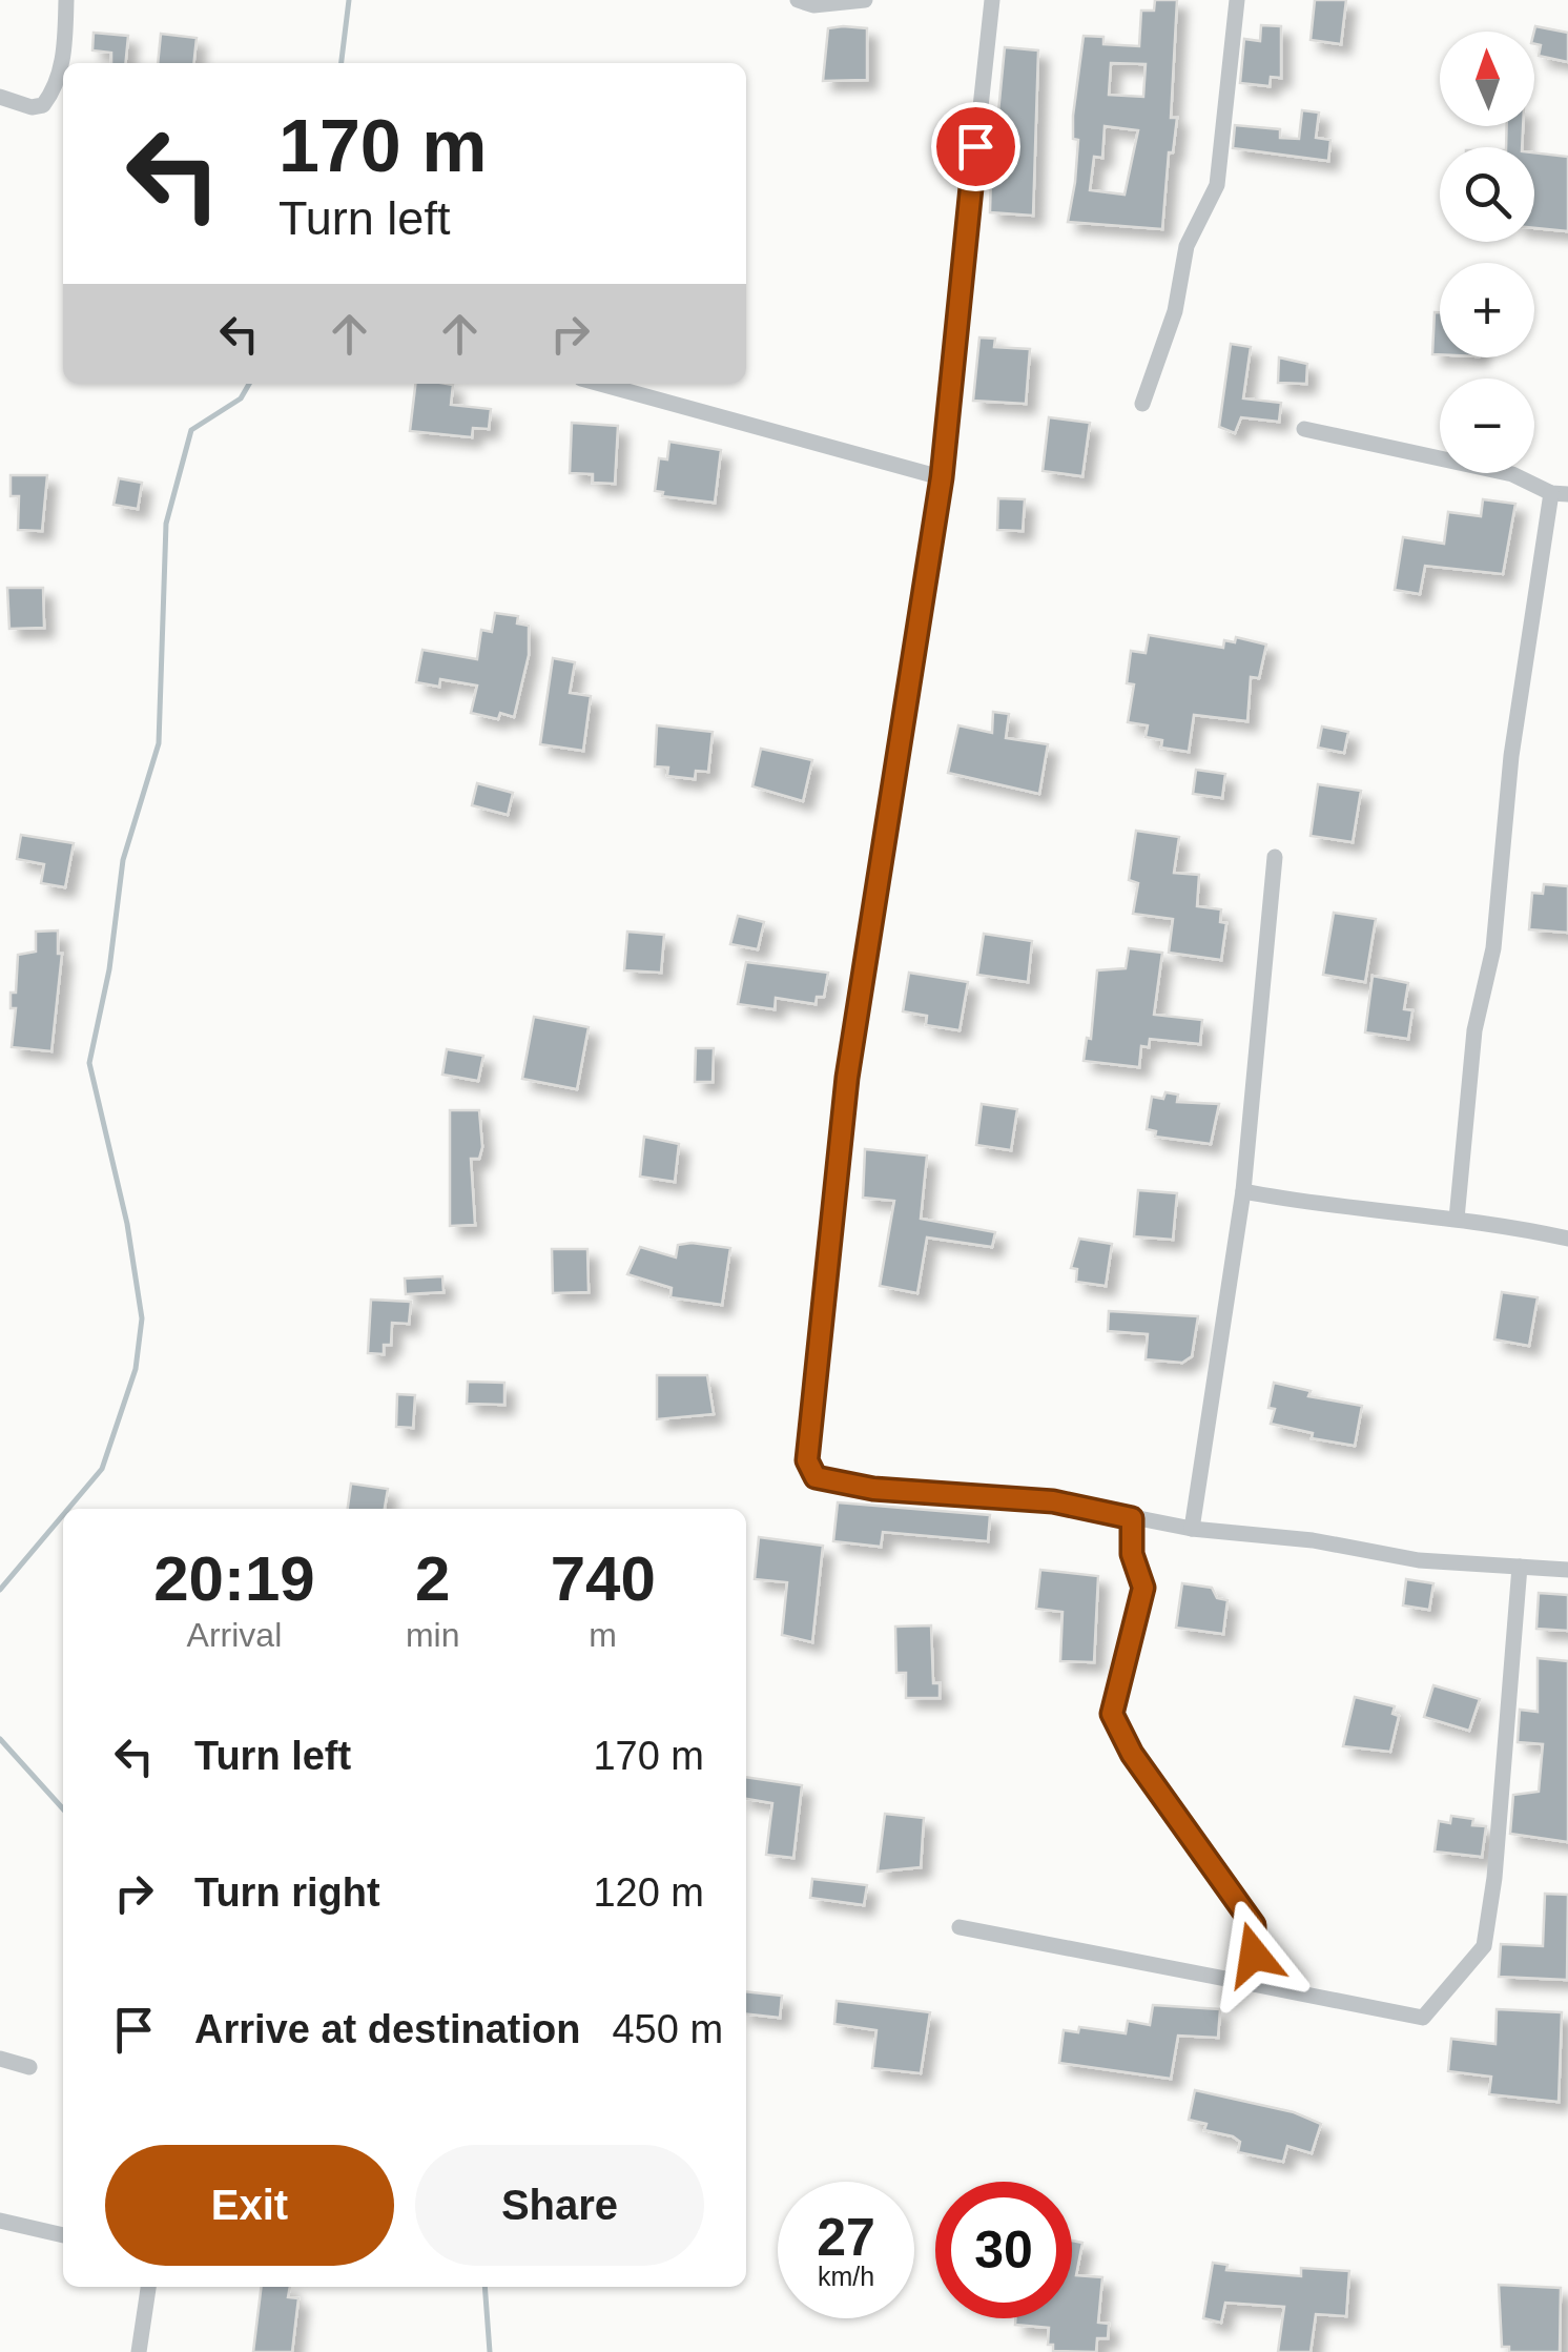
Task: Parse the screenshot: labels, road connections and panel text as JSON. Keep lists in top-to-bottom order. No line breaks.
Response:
{"north":"top","page":{"map_buttons":["+","−"],"turn":["170 m","Turn left"],"eta":["20:19","Arrival","2","min","740","m"],"list":[{"name":"Turn left","value":"170 m"},{"name":"Turn right","value":"120 m"},{"name":"Arrive at destination","value":"450 m"}],"buttons":["Exit","Share"],"speed":"27 km/h","limit":"30"}}
